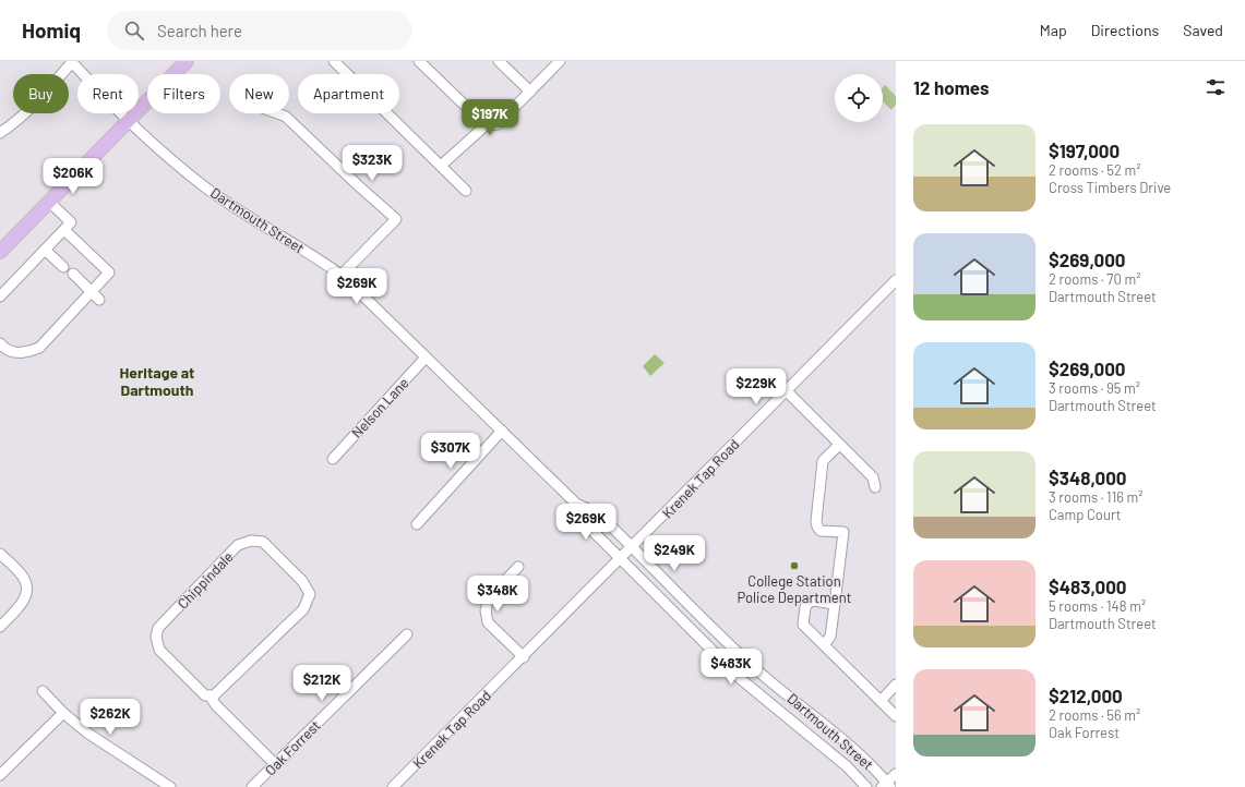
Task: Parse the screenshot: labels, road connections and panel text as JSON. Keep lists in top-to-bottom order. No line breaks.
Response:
{"streets":{"street":["Dartmouth Street","Nelson Lane","Krenek Tap Road","Chippindale","Oak Forrest"]},"crossings":[["Dartmouth Street","Nelson Lane"],["Dartmouth Street","Krenek Tap Road"],["Chippindale","Oak Forrest"]],"districts":["Heritage at Dartmouth"],"places":["College Station Police Department"],"page":{"header":"Homiq","search":"Search here","nav":["Map","Directions","Saved"],"heading":"12 homes","chip":["Buy","Rent","Filters","New","Apartment"],"price":["$197K","$323K","$206K","$269K","$229K","$307K","$269K","$249K","$348K","$483K","$212K","$262K"],"list":[{"name":"$197,000","note":"2 rooms · 52 m² · Cross Timbers Drive"},{"name":"$269,000","note":"2 rooms · 70 m² · Dartmouth Street"},{"name":"$269,000","note":"3 rooms · 95 m² · Dartmouth Street"},{"name":"$348,000","note":"3 rooms · 116 m² · Camp Court"},{"name":"$483,000","note":"5 rooms · 148 m² · Dartmouth Street"},{"name":"$212,000","note":"2 rooms · 56 m² · Oak Forrest"}]}}
